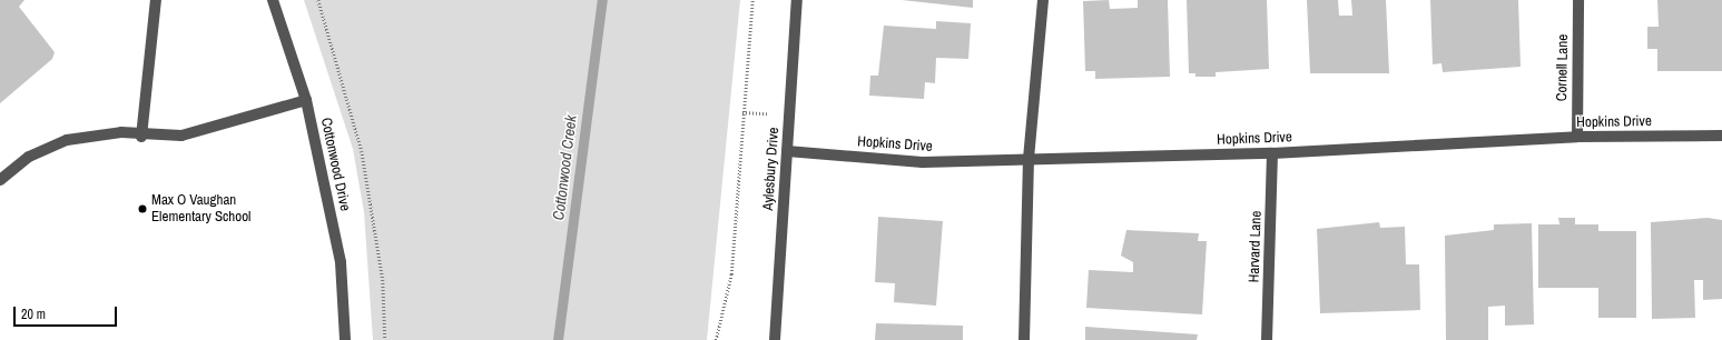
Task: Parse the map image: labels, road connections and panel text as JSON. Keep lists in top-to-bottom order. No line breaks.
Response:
{"streets":{"street":["Cornell Lane","Hopkins Drive","Cottonwood Drive","Aylesbury Drive","Harvard Lane"]},"crossings":[["Cornell Lane","Hopkins Drive"],["Hopkins Drive","Aylesbury Drive"],["Hopkins Drive","Harvard Lane"]],"water":["Cottonwood Creek"],"places":["Max O Vaughan Elementary School"],"scale_bar":"20 m"}
